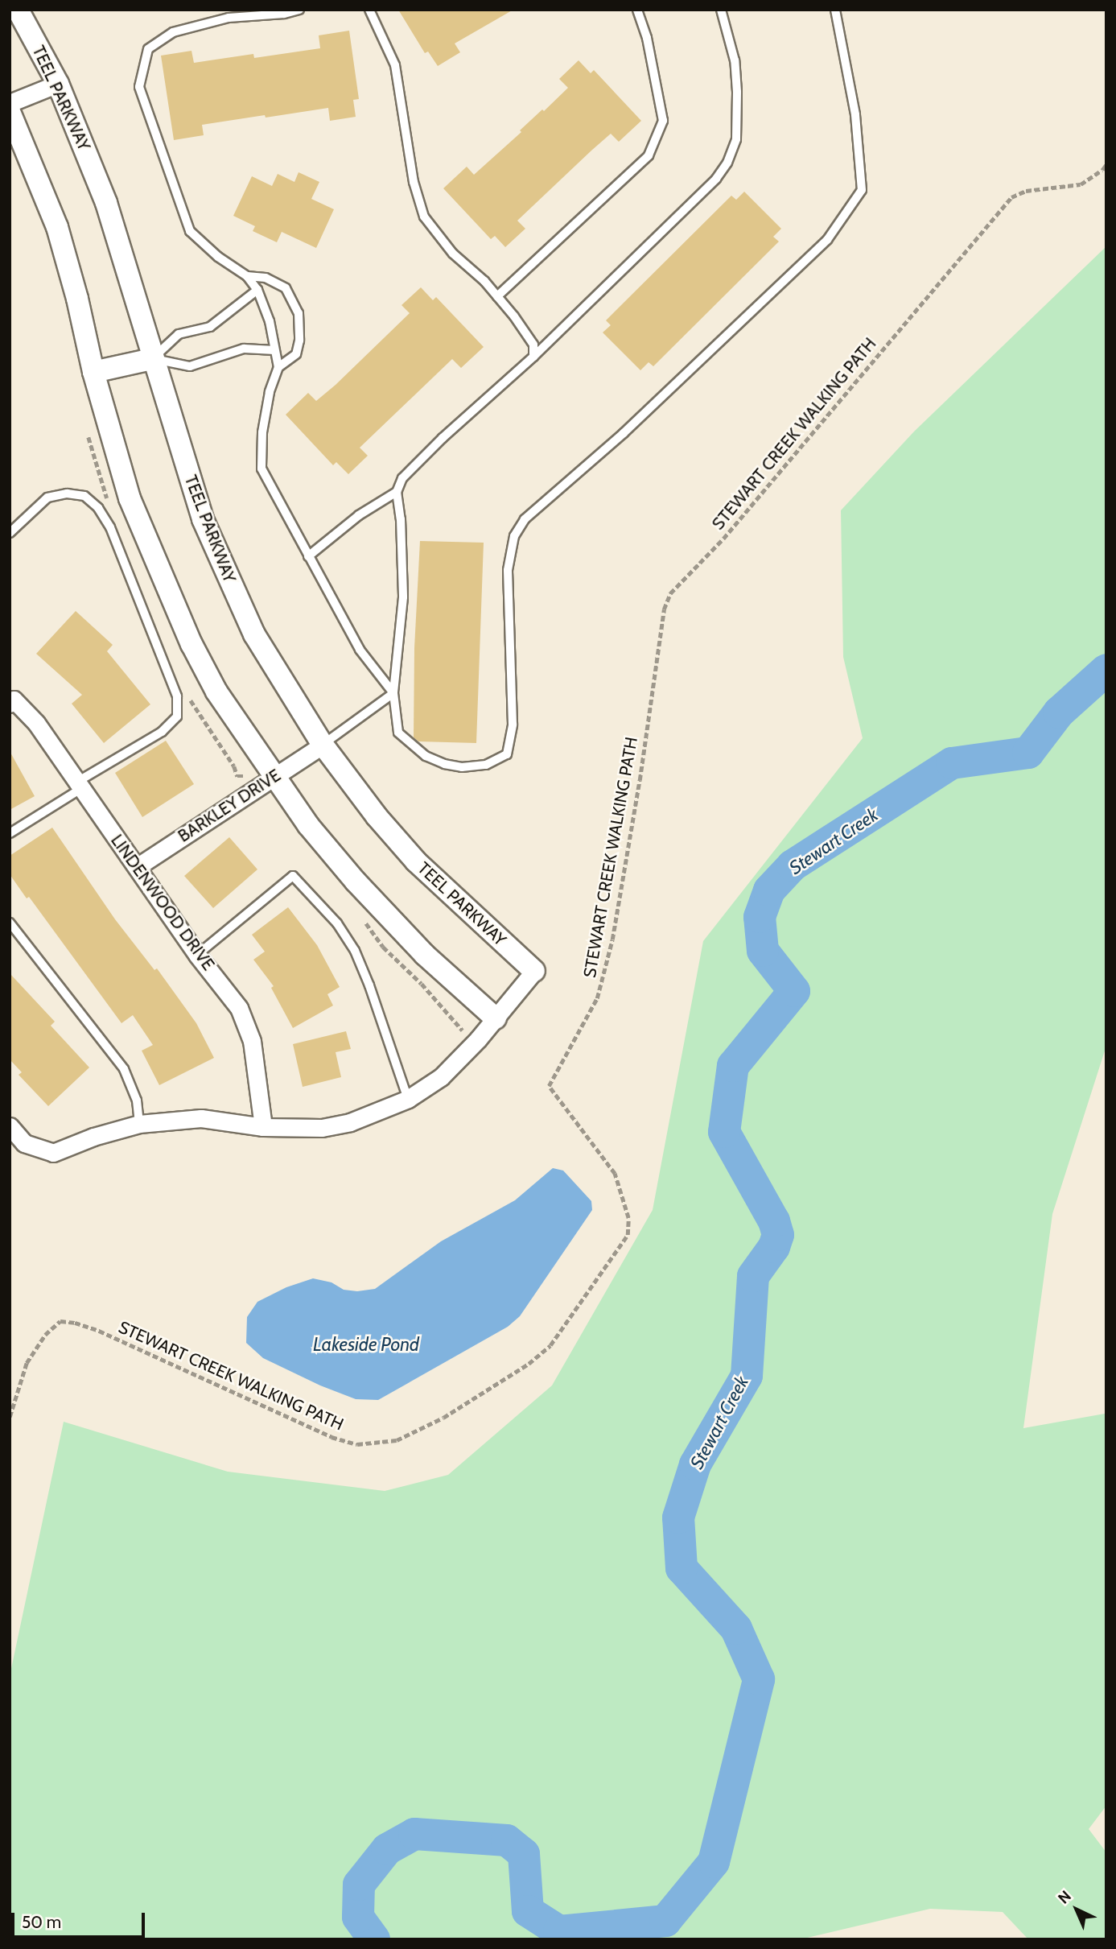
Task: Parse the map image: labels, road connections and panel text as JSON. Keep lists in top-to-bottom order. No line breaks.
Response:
{"streets":{"street":["TEEL PARKWAY","BARKLEY DRIVE","LINDENWOOD DRIVE"],"path":["STEWART CREEK WALKING PATH"]},"crossings":[["TEEL PARKWAY","BARKLEY DRIVE"],["BARKLEY DRIVE","LINDENWOOD DRIVE"]],"water":["Stewart Creek","Lakeside Pond"],"scale_bar":"50 m","north":"top left"}
